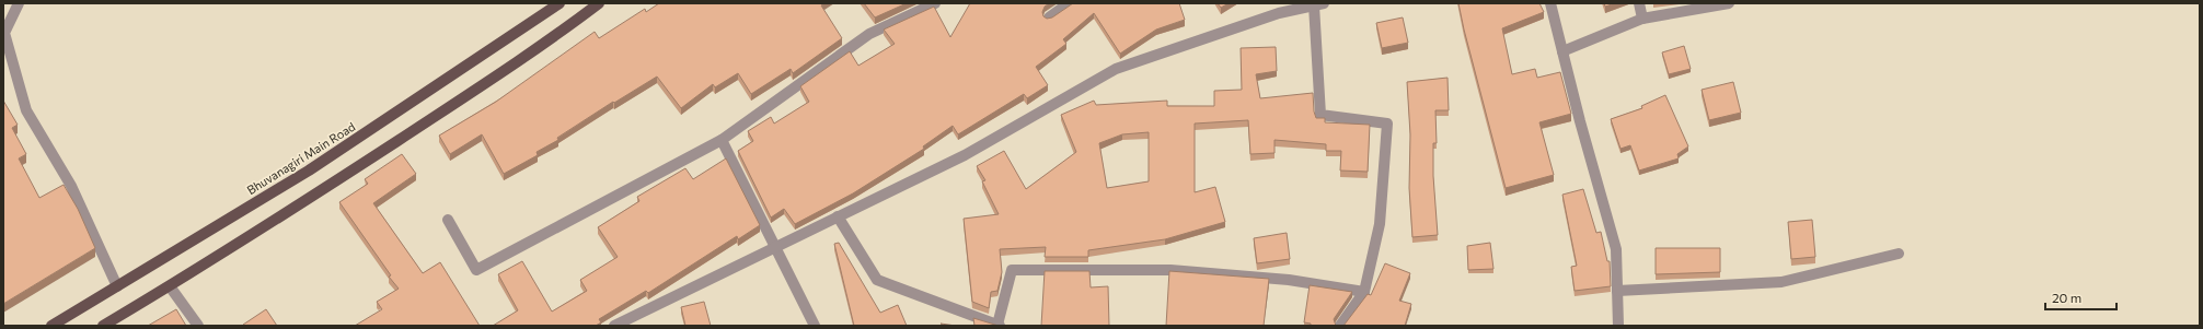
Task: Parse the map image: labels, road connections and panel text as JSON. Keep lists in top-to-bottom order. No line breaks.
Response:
{"streets":{"main road":["Bhuvanagiri Main Road"]},"scale_bar":"20 m"}
